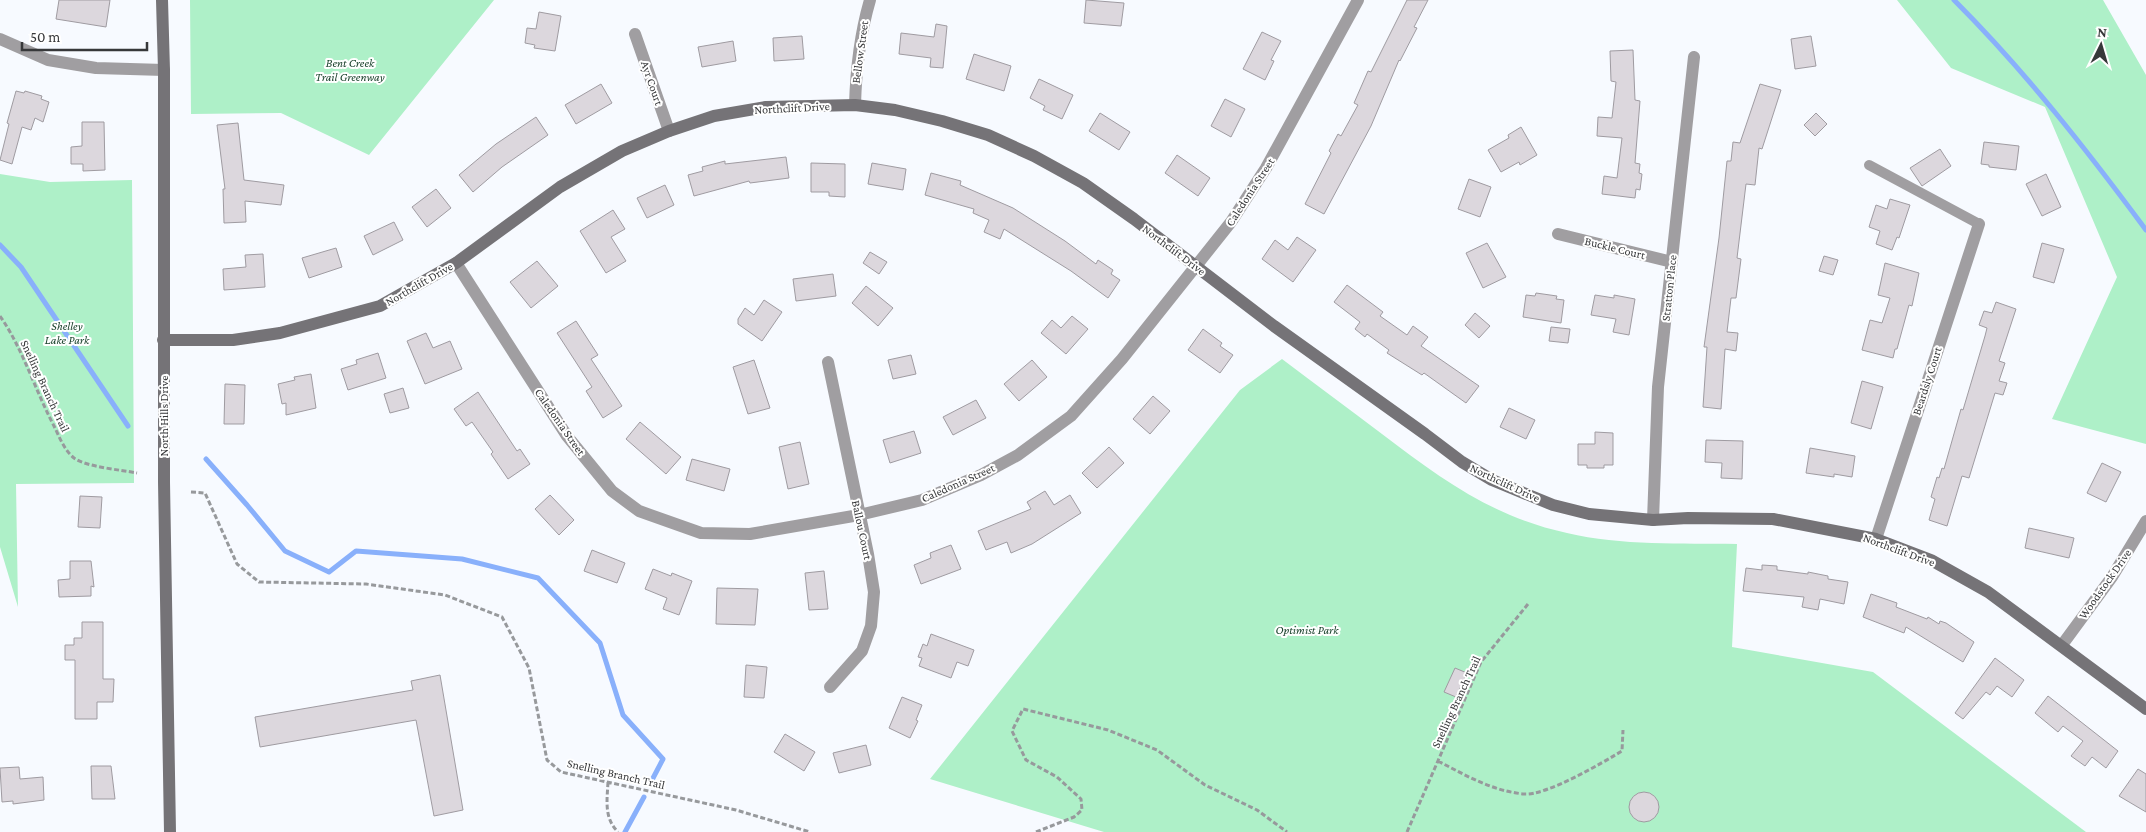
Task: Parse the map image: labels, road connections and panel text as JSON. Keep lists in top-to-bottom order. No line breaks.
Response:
{"streets":{"street":["Bellow Street","Ayr Court","Northclift Drive","Caledonia Street","Buckle Court","Stratton Place","Beardsly Court","North Hills Drive","Ballou Court","Woodstock Drive"],"path":["Snelling Branch Trail"]},"crossings":[["Bellow Street","Northclift Drive"],["Ayr Court","Northclift Drive"],["Northclift Drive","Caledonia Street"],["Northclift Drive","Stratton Place"],["Northclift Drive","Beardsly Court"],["Northclift Drive","North Hills Drive"],["Northclift Drive","Woodstock Drive"],["Caledonia Street","Ballou Court"],["Buckle Court","Stratton Place"]],"parks":["Bent Creek Trail Greenway","Shelley Lake Park","Optimist Park"],"scale_bar":"50 m","north":"top"}
